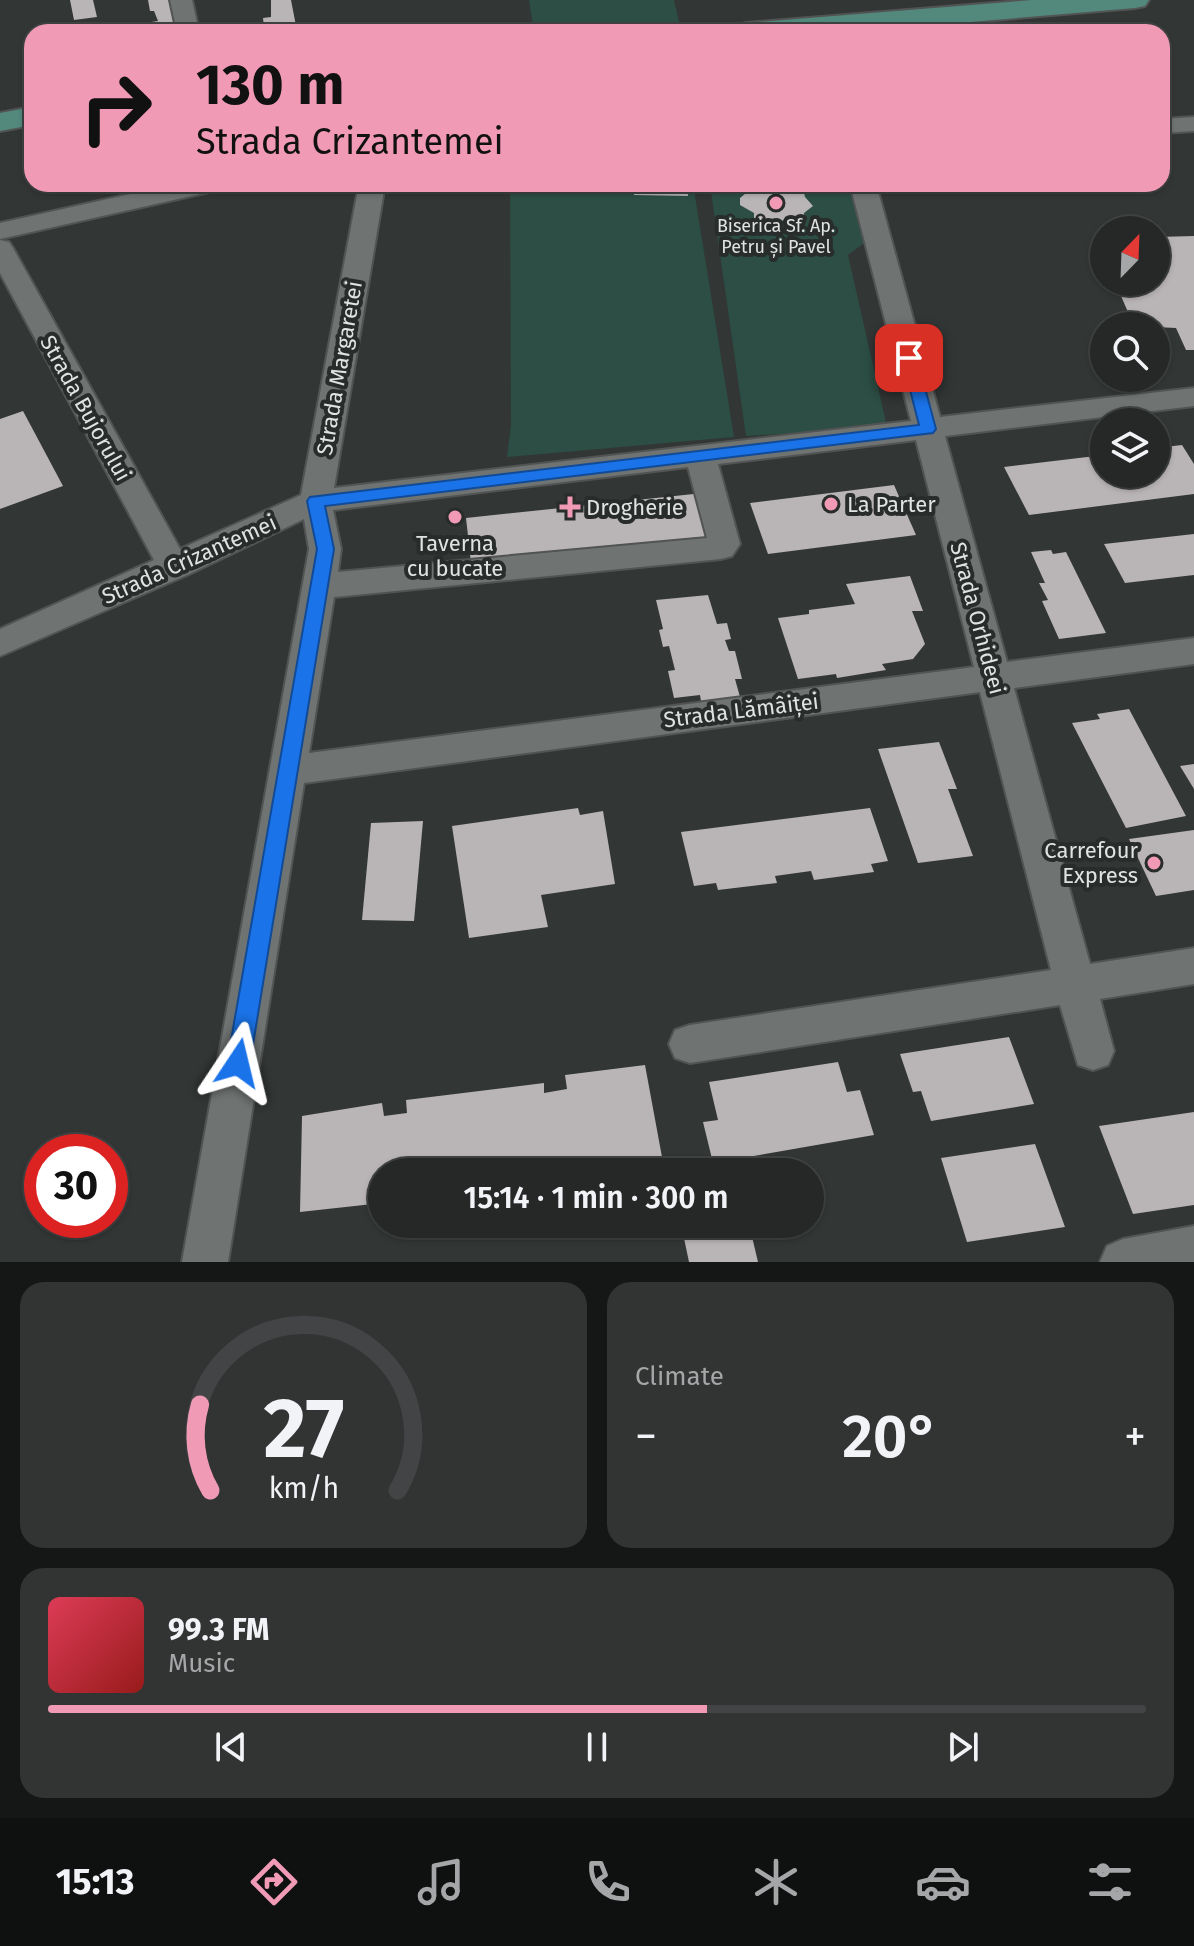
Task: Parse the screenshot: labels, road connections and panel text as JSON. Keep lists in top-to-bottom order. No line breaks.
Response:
{"streets":{"street":["Strada Margaretei","Strada Bujorului","Strada Crizantemei","Strada Orhideei","Strada Lămâiței"]},"crossings":[["Strada Margaretei","Strada Crizantemei"],["Strada Margaretei","Strada Lămâiței"],["Strada Bujorului","Strada Crizantemei"],["Strada Crizantemei","Strada Orhideei"],["Strada Orhideei","Strada Lămâiței"]],"places":{"other":["Biserica Sf. Ap. Petru și Pavel","La Parter","Taverna cu bucate","Carrefour Express"],"health":["Drogherie"]},"north":"top right","page":{"turn":["130 m","Strada Crizantemei"],"limit":"30","trip":"15:14 · 1 min · 300 m","tile":"Climate","heat":["−","20°","+"],"song":["99.3 FM","Music"],"tabs":"15:13","gauge":["27","km/h"]}}
